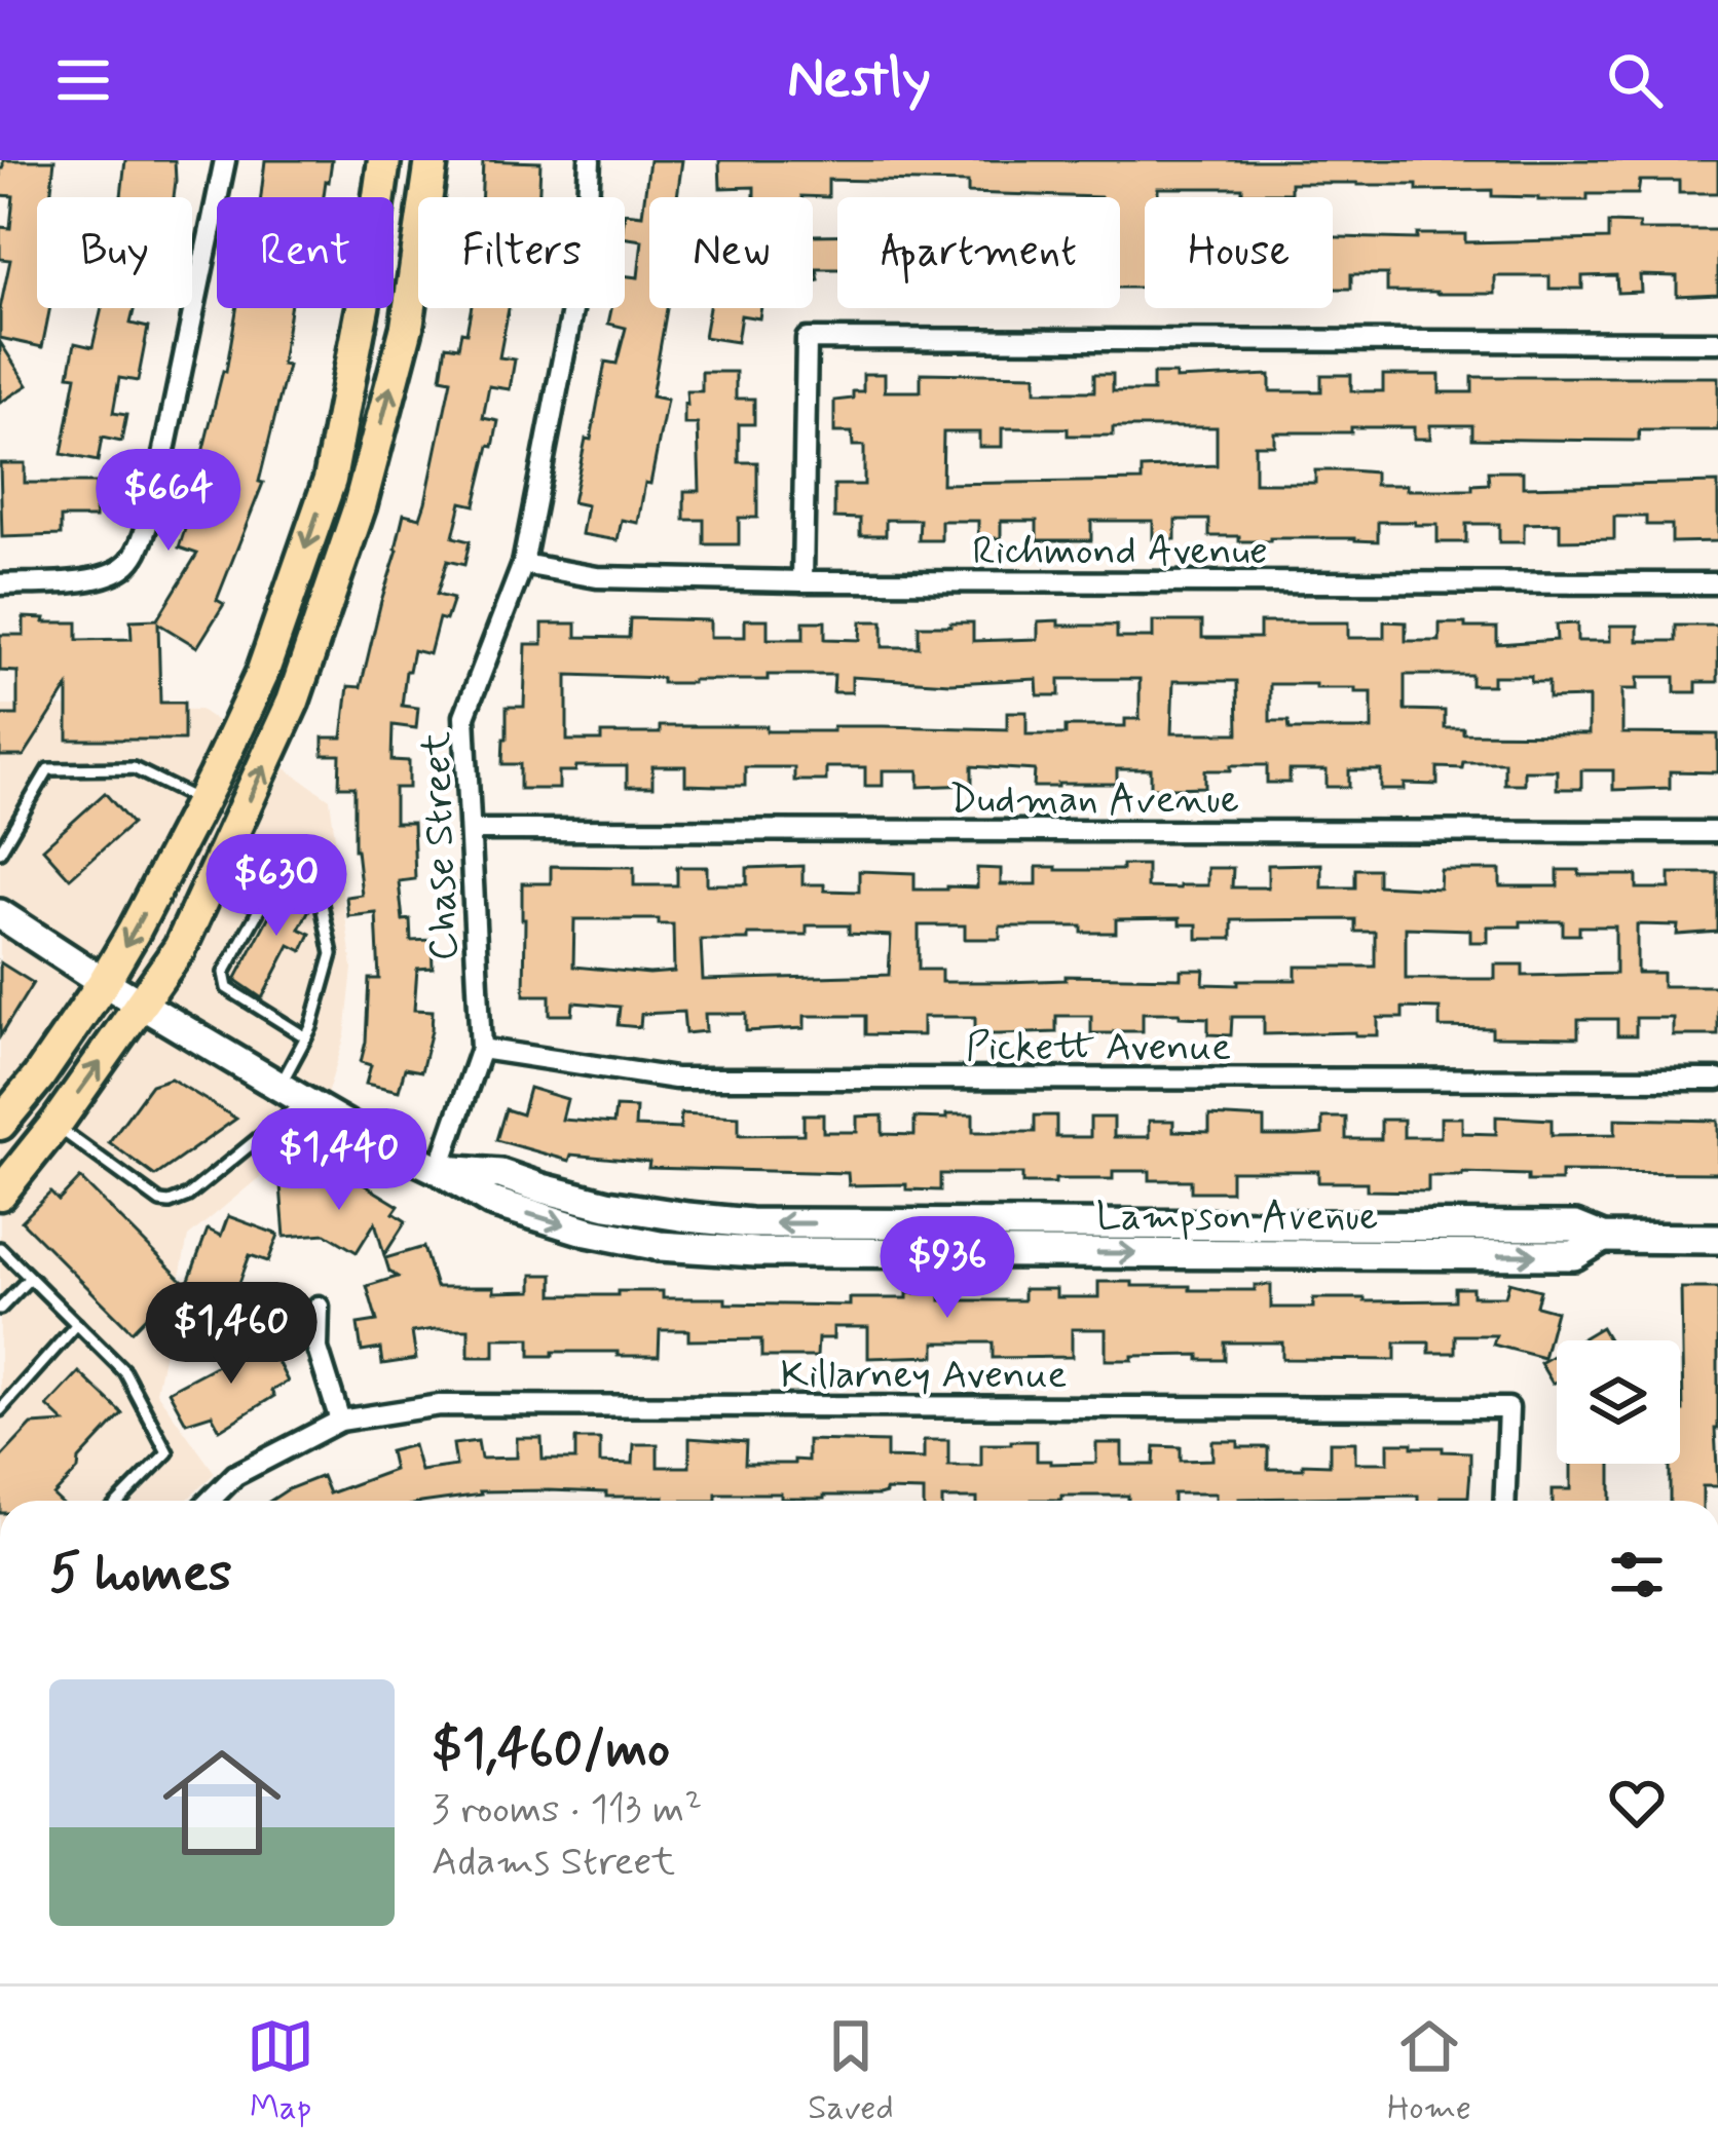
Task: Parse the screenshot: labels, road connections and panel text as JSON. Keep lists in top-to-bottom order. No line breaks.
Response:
{"streets":{"main road":["Lampson Avenue"],"street":["Richmond Avenue","Dudman Avenue","Chase Street","Pickett Avenue","Killarney Avenue"]},"crossings":[["Richmond Avenue","Chase Street"],["Dudman Avenue","Chase Street"],["Chase Street","Pickett Avenue"],["Chase Street","Lampson Avenue"]],"page":{"header":"Nestly","chip":["Buy","Rent","Filters","New","Apartment","House"],"price":["$664","$630","$1,440","$936","$1,460"],"heading":"5 homes","list":[{"name":"$1,460/mo","note":"3 rooms · 113 m² · Adams Street"}],"tabs":["Map","Saved","Home"]}}
